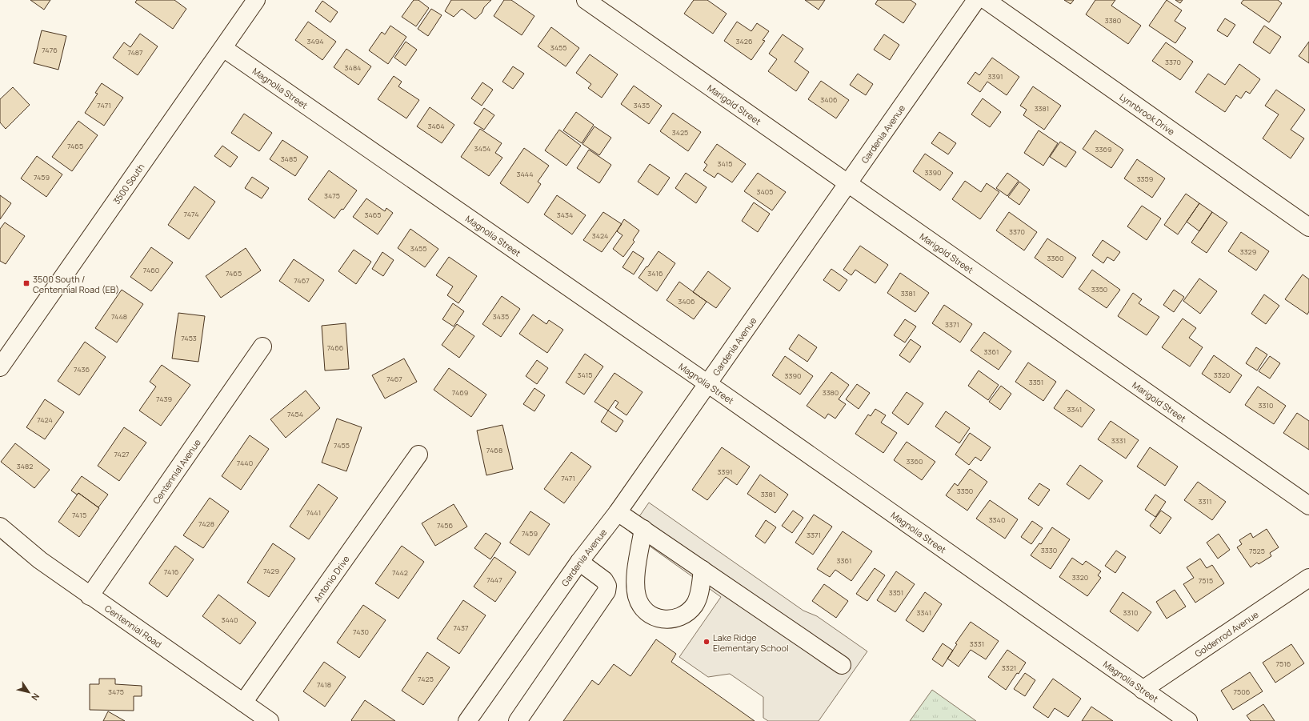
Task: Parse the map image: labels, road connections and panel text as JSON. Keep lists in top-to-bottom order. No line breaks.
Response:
{"streets":{"street":["Magnolia Street","Marigold Street","Lynnbrook Drive","Gardenia Avenue","3500 South","Centennial Avenue","Antonio Drive","Centennial Road","Goldenrod Avenue"]},"crossings":[["Magnolia Street","Gardenia Avenue"],["Magnolia Street","3500 South"],["Magnolia Street","Goldenrod Avenue"],["Marigold Street","Gardenia Avenue"],["Centennial Avenue","Centennial Road"],["Antonio Drive","Centennial Road"]],"places":{"transit":["3500 South / Centennial Road (EB)"],"other":["Lake Ridge Elementary School"]},"house_numbers":["3380","3494","3426","3455","7476","7487","3370","3484","3391","3406","7471","3435","3381","3464","3425","7465","3454","3369","3485","3415","3390","3444","7459","3359","3405","3475","7474","3465","3434","3370","3424","3455","3329","3360","7460","7465","3416","7467","3350","3381","3406","7448","3435","3371","7453","7466","3361","7436","3415","3320","3390","7467","3351","7469","3380","7439","3310","3341","7454","7424","3331","7455","7468","7427","3360","7440","3482","3391","7471","3350","3381","3311","7441","7415","3340","7428","7456","7459","3371","3330","7525","3361","7429","7416","7442","3320","7447","7515","3351","3341","3310","3440","7437","7430","3331","7516","3321","7425","7418","3475","7506"],"north":"bottom right"}
